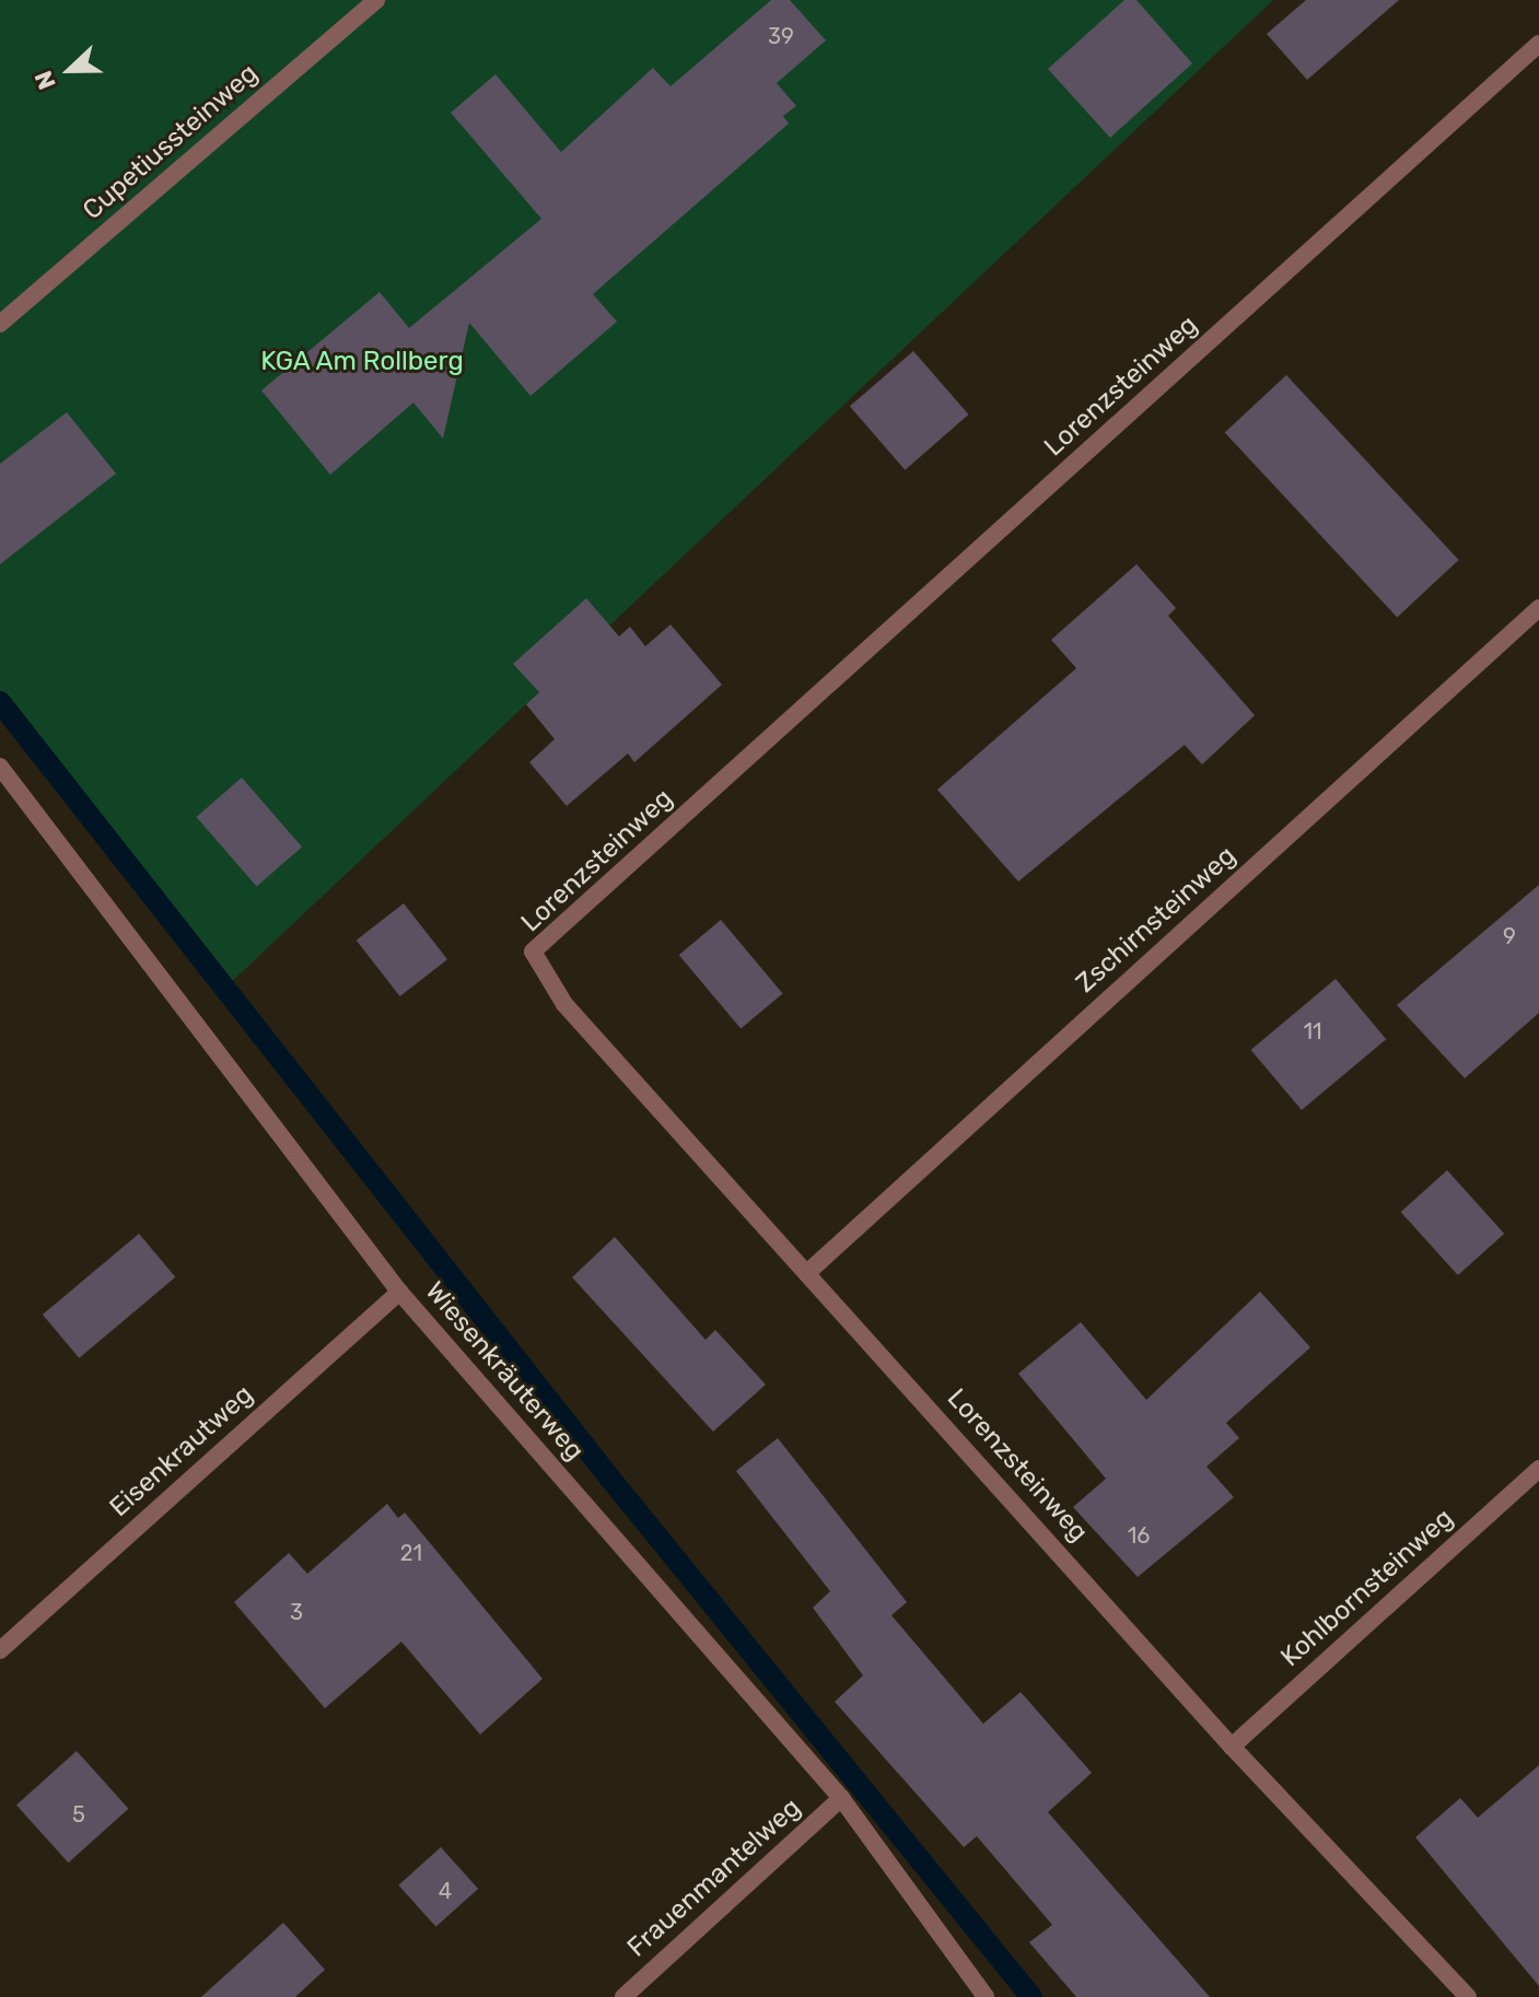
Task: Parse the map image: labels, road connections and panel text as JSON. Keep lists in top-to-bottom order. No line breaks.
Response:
{"streets":{"lane":["Cupetiussteinweg","Lorenzsteinweg","Zschirnsteinweg","Wiesenkräuterweg","Eisenkrautweg","Kohlbornsteinweg","Frauenmantelweg"]},"crossings":[["Lorenzsteinweg","Zschirnsteinweg"],["Lorenzsteinweg","Kohlbornsteinweg"],["Wiesenkräuterweg","Eisenkrautweg"],["Wiesenkräuterweg","Frauenmantelweg"]],"parks":["KGA Am Rollberg"],"house_numbers":["39","9","11","16","21","3","5","4"],"north":"left"}
